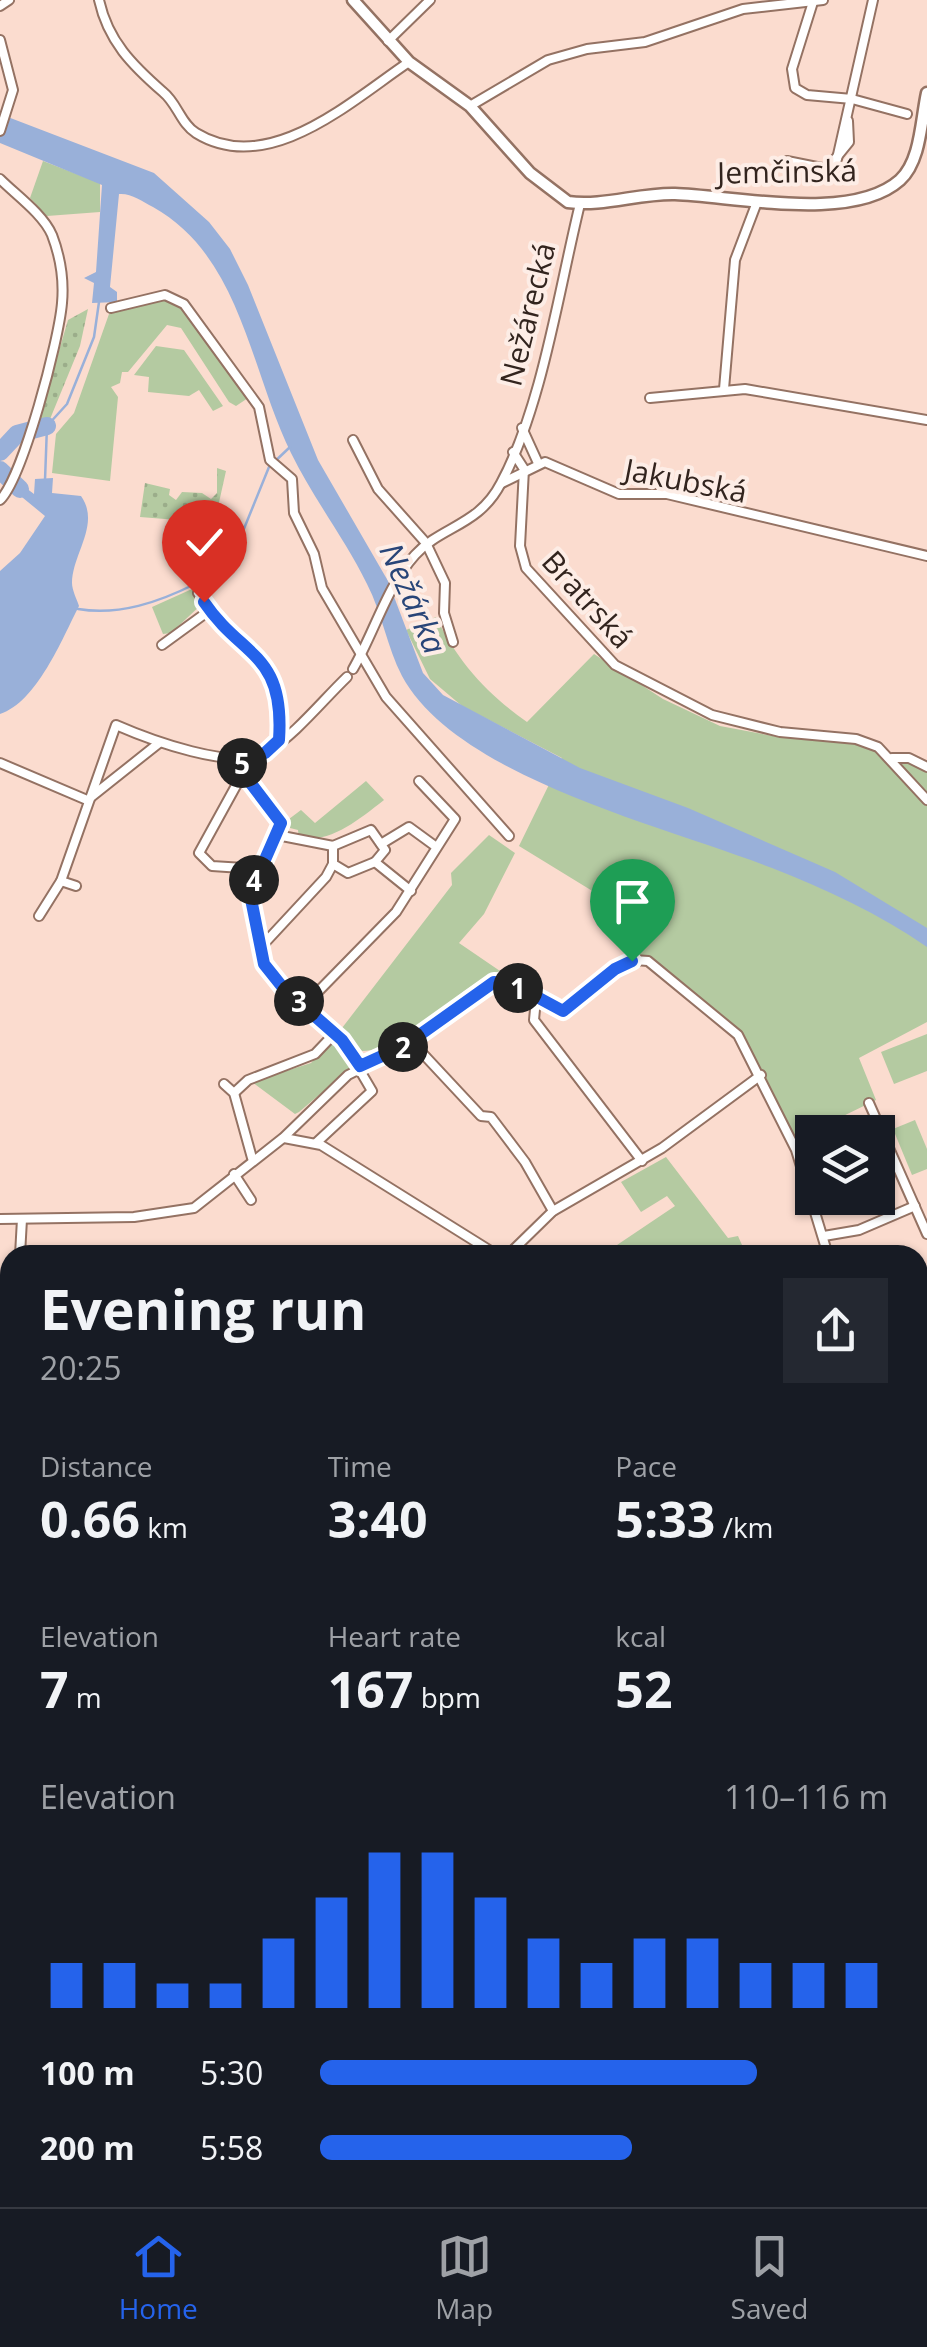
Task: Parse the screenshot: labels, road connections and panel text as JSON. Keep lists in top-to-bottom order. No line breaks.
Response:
{"streets":{"street":["Jemčinská","Nežárecká","Jakubská","Bratrská"]},"crossings":[["Jemčinská","Nežárecká"]],"water":["Nežárka"],"page":{"pins":["5","4","1","3","2"],"heading":["Evening run","20:25"],"stats":[["Distance","0.66 km"],["Time","3:40"],["Pace","5:33 /km"],["Elevation","7 m"],["Heart rate","167 bpm"],["kcal","52"]],"chart":["Elevation","110–116 m"],"list":[{"name":"100 m","note":"5:30"},{"name":"200 m","note":"5:58"}],"tabs":["Home","Map","Saved"]}}
